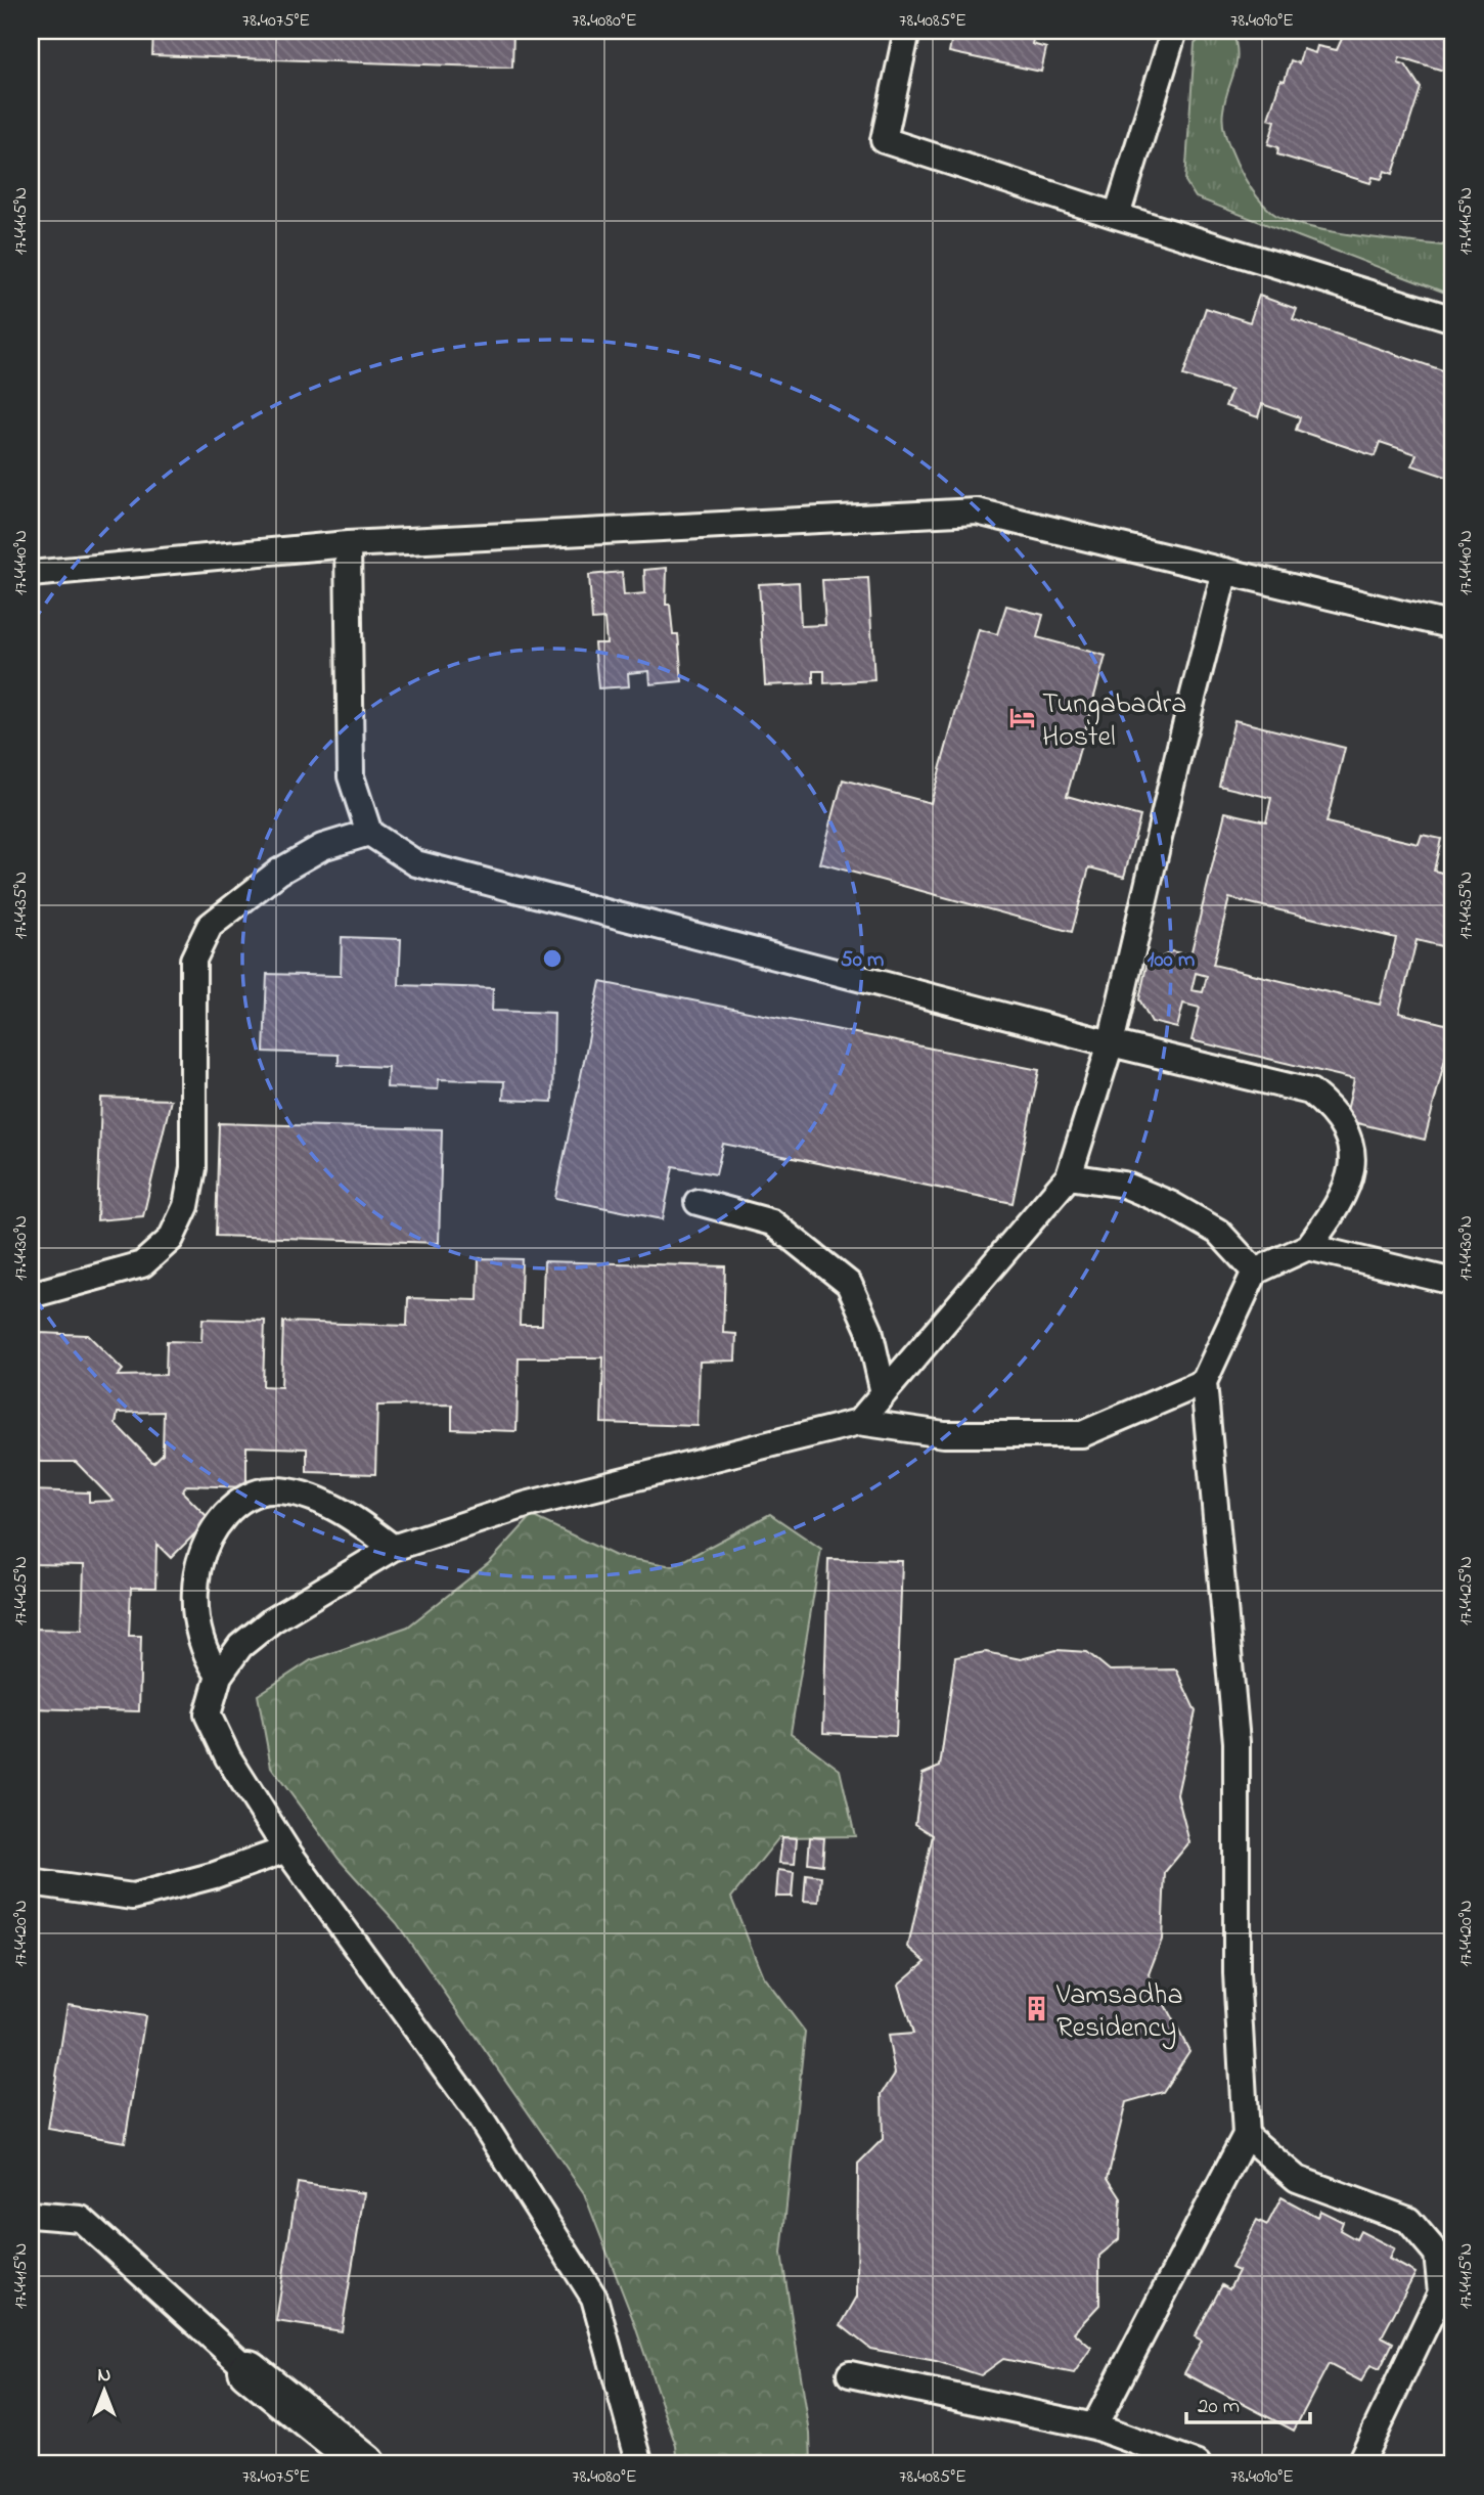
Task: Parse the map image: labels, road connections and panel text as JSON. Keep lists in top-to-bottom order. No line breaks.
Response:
{"places":{"hotel":["Tungabadra Hostel"],"building":["Vamsadha Residency"]},"scale_bar":"20 m","north":"top","coordinates":["78.4075°E","78.4080°E","78.4085°E","78.4090°E","17.4445°N","17.4440°N","17.4435°N","17.4430°N","17.4425°N","17.4420°N","17.4415°N"],"rings":["50 m","100 m"]}
